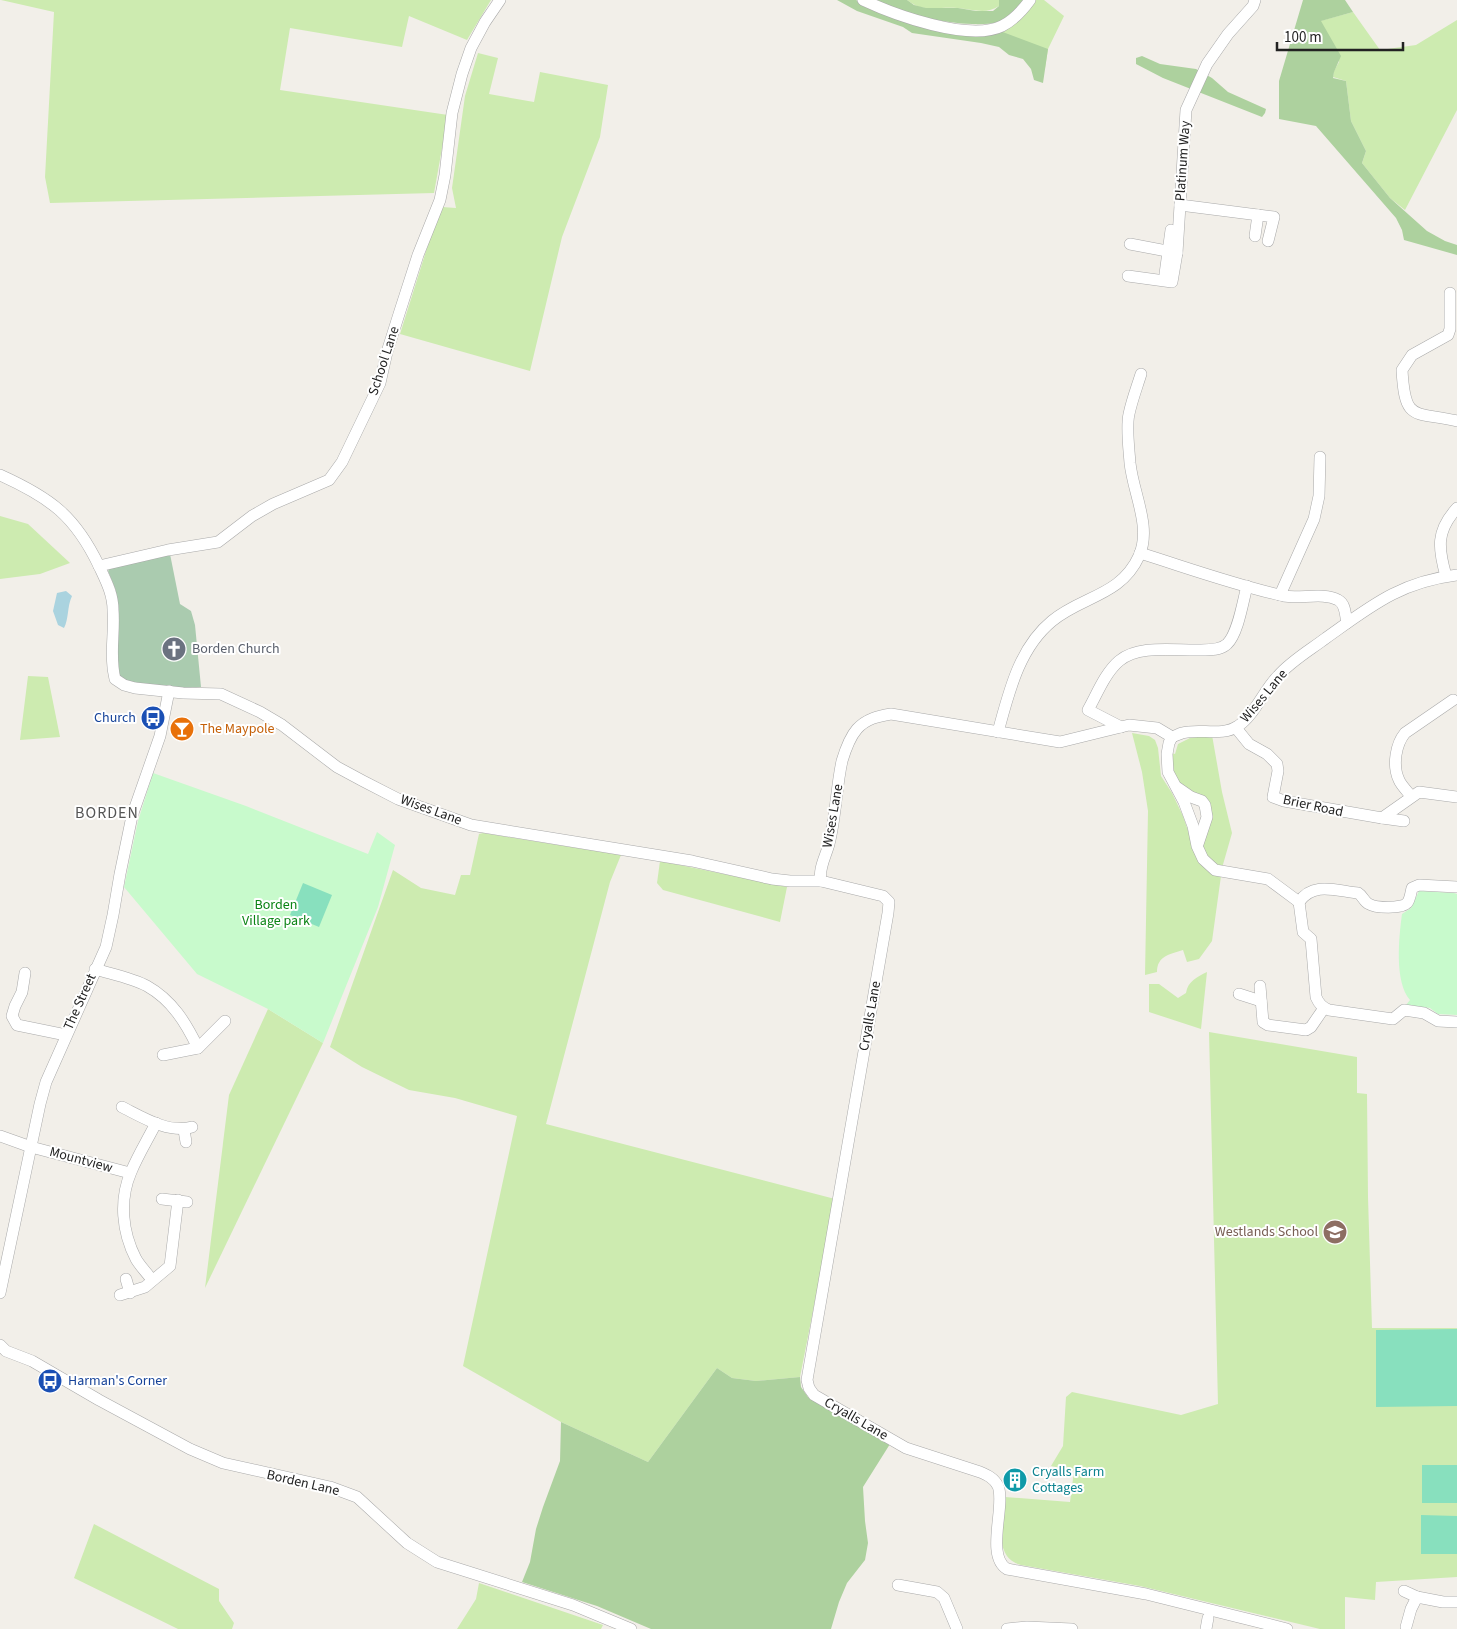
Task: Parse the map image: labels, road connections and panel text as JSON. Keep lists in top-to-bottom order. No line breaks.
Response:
{"streets":{"street":["Platinum Way","School Lane","Wises Lane","Brier Road","The Street","Cryalls Lane","Mountview","Borden Lane"]},"crossings":[["School Lane","Wises Lane"],["Wises Lane","Brier Road"],["Wises Lane","The Street"],["Wises Lane","Cryalls Lane"],["The Street","Mountview"]],"districts":["BORDEN"],"parks":["Borden Village park"],"places":{"church":["Borden Church"],"bus stop":["Church","Harman's Corner"],"bar":["The Maypole"],"school or university":["Westlands School"],"building":["Cryalls Farm Cottages"]},"scale_bar":"100 m"}
